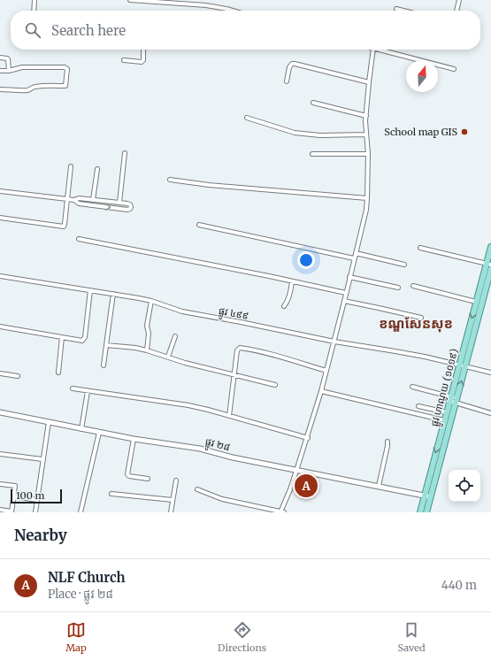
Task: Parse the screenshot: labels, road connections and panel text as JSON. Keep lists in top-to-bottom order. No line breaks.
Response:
{"streets":{"main road":["ផ្លូវ ហាណូយ (១០១៩)"],"street":["ផ្លូវ ៤៩៩","ផ្លូវ ២៨"]},"crossings":[["ផ្លូវ ៤៩៩","ផ្លូវ ហាណូយ (១០១៩)"],["ផ្លូវ ហាណូយ (១០១៩)","ផ្លូវ ២៨"]],"districts":["ខណ្ឌសែនសុខ"],"places":["School map GIS"],"scale_bar":"100 m","north":"top","page":{"search":"Search here","pins":"A","scale":"100 m","heading":"Nearby","list":[{"mark":"A","name":"NLF Church","note":"Place · ផ្លូវ ២៨","value":"440 m"}],"nav":["Map","Directions","Saved"]}}
